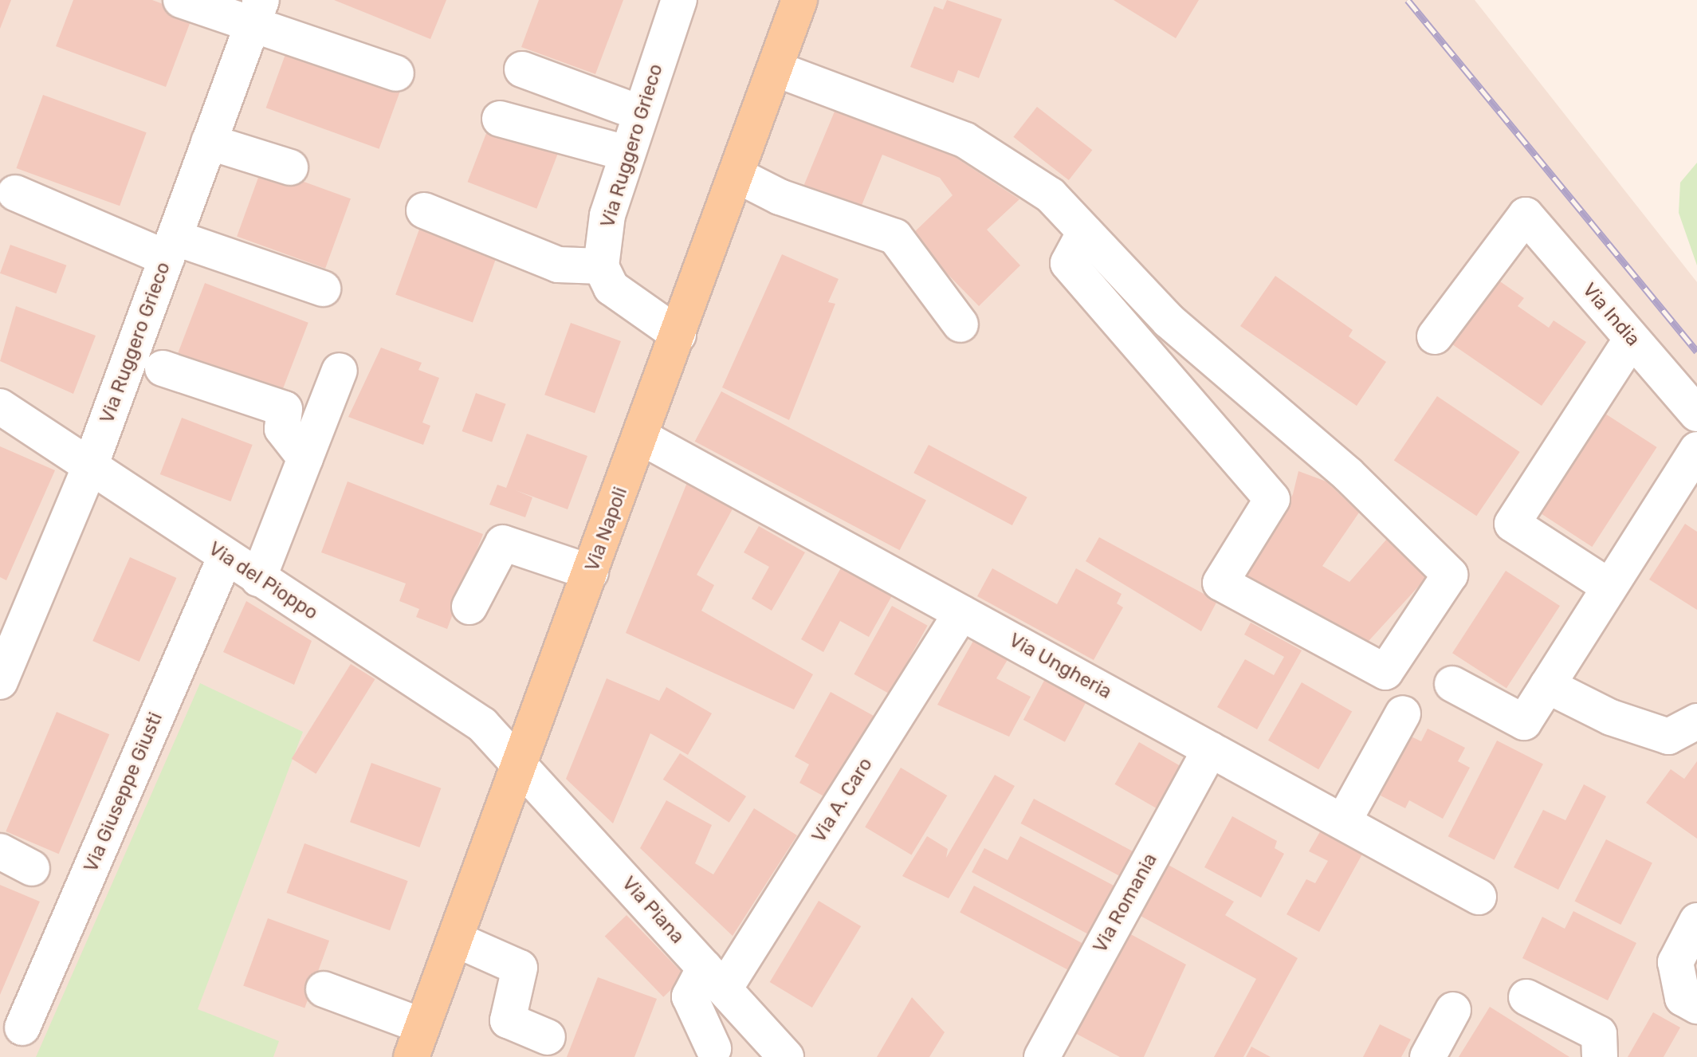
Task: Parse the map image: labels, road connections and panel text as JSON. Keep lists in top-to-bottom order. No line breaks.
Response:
{"streets":{"main road":["Via Napoli"],"street":["Via Ruggero Grieco","Via India","Via del Pioppo","Via Ungheria","Via Giuseppe Giusti","Via A. Caro","Via Romania","Via Piana"]},"crossings":[["Via Ruggero Grieco","Via del Pioppo"],["Via Napoli","Via del Pioppo"],["Via Napoli","Via Ungheria"],["Via Napoli","Via Piana"],["Via del Pioppo","Via Giuseppe Giusti"],["Via del Pioppo","Via Piana"],["Via Ungheria","Via A. Caro"],["Via Ungheria","Via Romania"],["Via A. Caro","Via Piana"]]}
